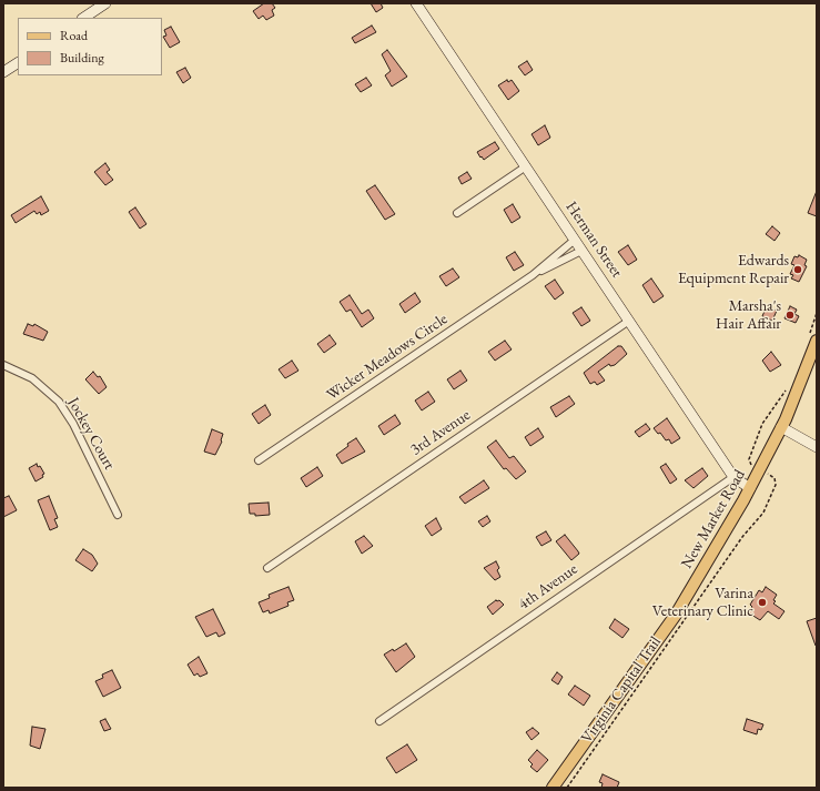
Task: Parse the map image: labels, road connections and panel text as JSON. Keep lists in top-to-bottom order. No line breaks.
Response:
{"streets":{"main road":["New Market Road"],"street":["Herman Street","Wicker Meadows Circle","3rd Avenue","Jockey Court","4th Avenue"],"path":["Virginia Capital Trail"]},"crossings":[["Herman Street","Wicker Meadows Circle"],["Herman Street","3rd Avenue"],["Herman Street","New Market Road"],["Herman Street","4th Avenue"]],"places":["Edwards Equipment Repair","Marsha's Hair Affair","Varina Veterinary Clinic"],"legend":["Road","Building"]}
